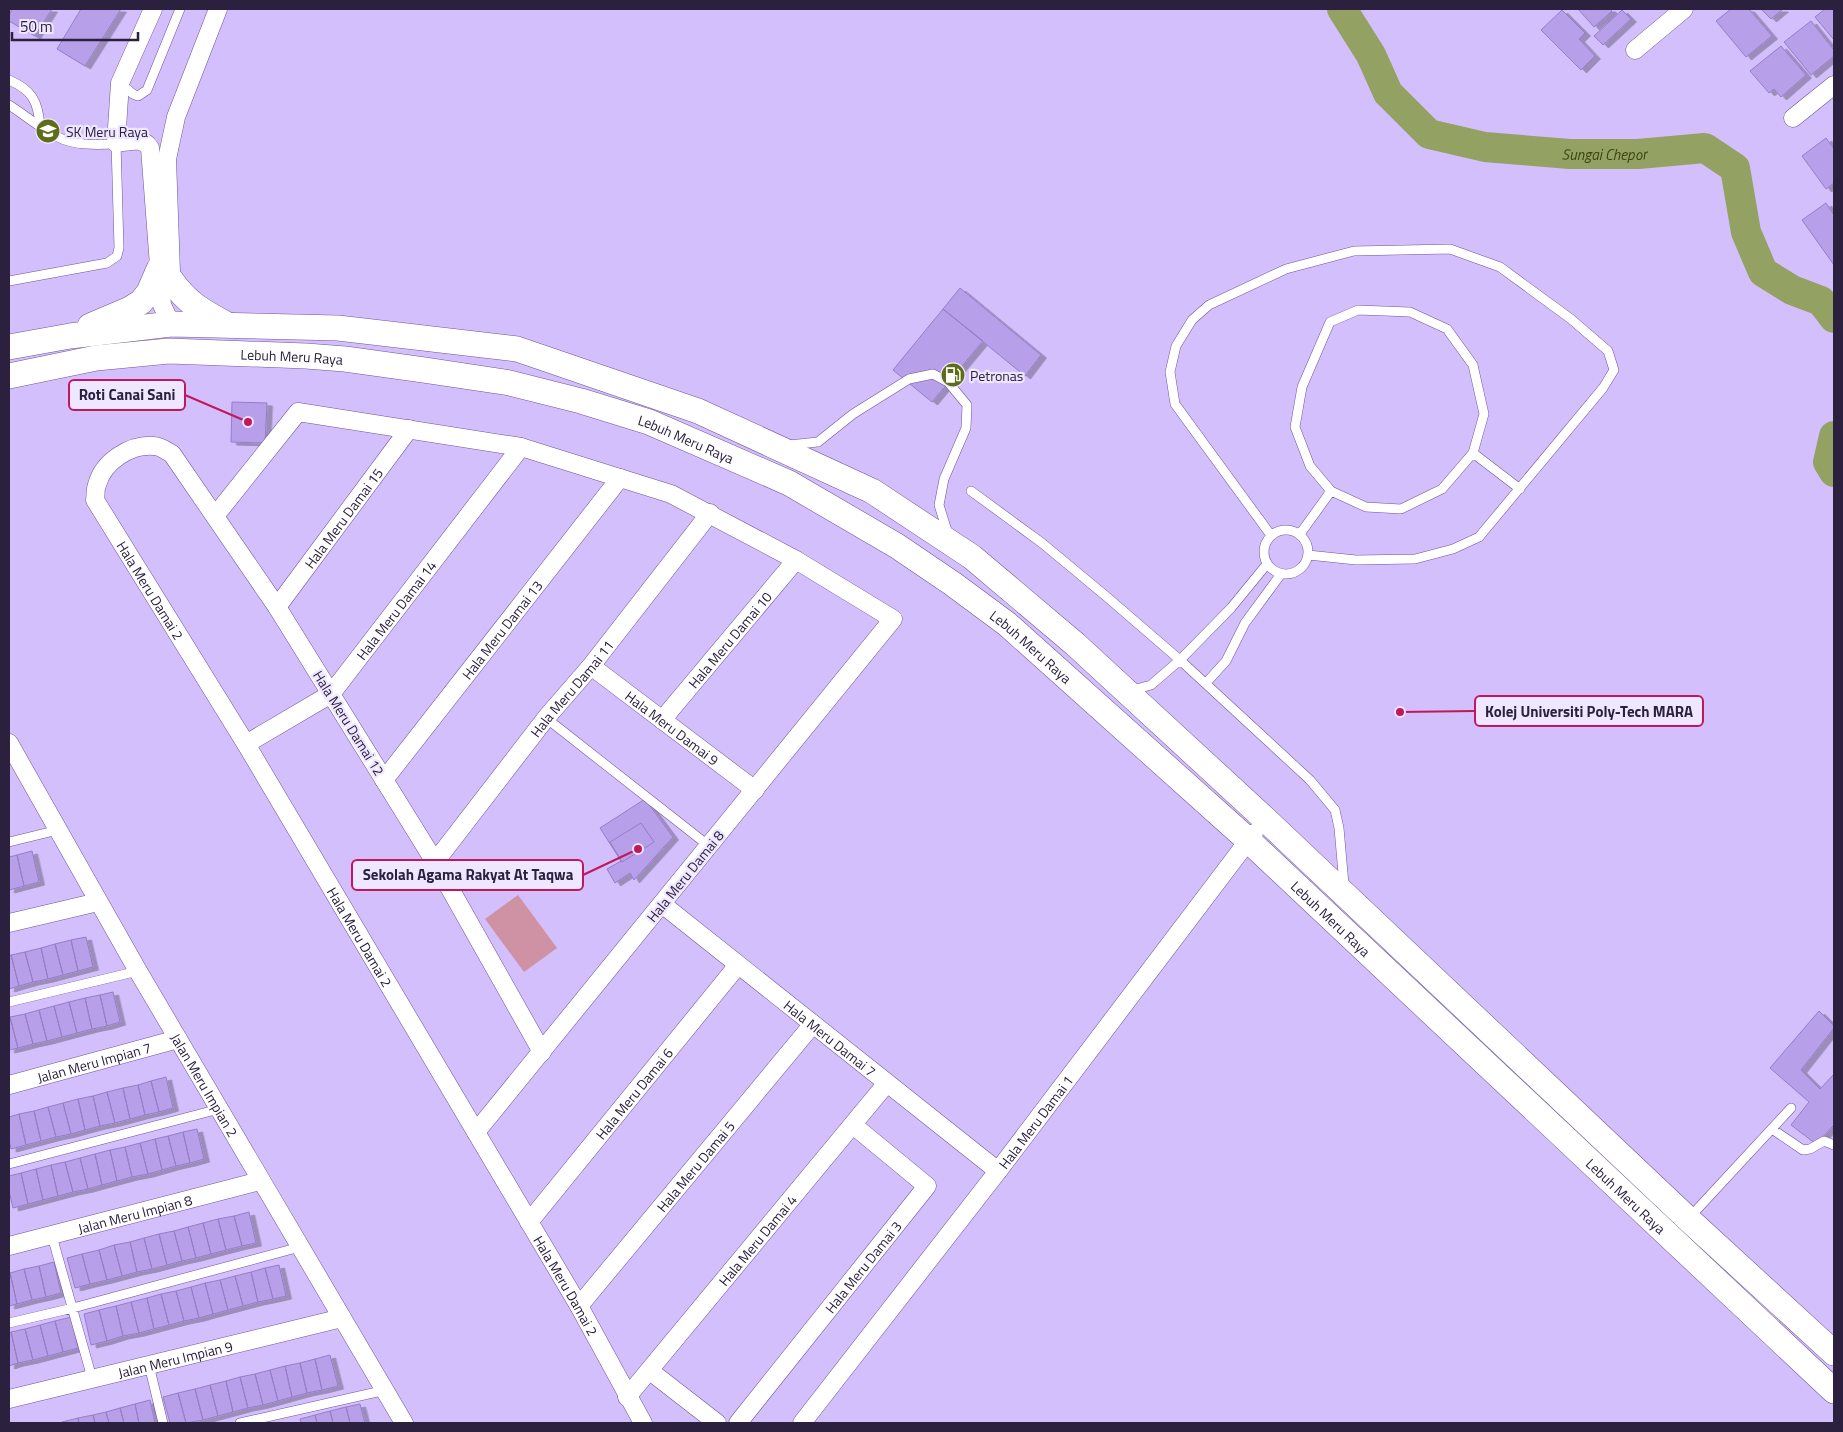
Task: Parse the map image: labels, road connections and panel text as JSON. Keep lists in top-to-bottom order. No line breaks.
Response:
{"streets":{"main road":["Lebuh Meru Raya"],"street":["Hala Meru Damai 15","Hala Meru Damai 2","Hala Meru Damai 14","Hala Meru Damai 13","Hala Meru Damai 10","Hala Meru Damai 11","Hala Meru Damai 12","Hala Meru Damai 9","Hala Meru Damai 8","Hala Meru Damai 7","Jalan Meru Impian 7","Jalan Meru Impian 2","Hala Meru Damai 6","Hala Meru Damai 1","Hala Meru Damai 5","Jalan Meru Impian 8","Hala Meru Damai 4","Hala Meru Damai 3","Jalan Meru Impian 9"]},"crossings":[["Lebuh Meru Raya","Hala Meru Damai 1"],["Hala Meru Damai 15","Hala Meru Damai 12"],["Hala Meru Damai 2","Hala Meru Damai 14"],["Hala Meru Damai 2","Hala Meru Damai 12"],["Hala Meru Damai 2","Hala Meru Damai 8"],["Hala Meru Damai 2","Hala Meru Damai 6"],["Hala Meru Damai 2","Hala Meru Damai 5"],["Hala Meru Damai 2","Hala Meru Damai 4"],["Hala Meru Damai 14","Hala Meru Damai 12"],["Hala Meru Damai 13","Hala Meru Damai 12"],["Hala Meru Damai 10","Hala Meru Damai 9"],["Hala Meru Damai 10","Hala Meru Damai 8"],["Hala Meru Damai 11","Hala Meru Damai 12"],["Hala Meru Damai 11","Hala Meru Damai 9"],["Hala Meru Damai 12","Hala Meru Damai 8"],["Hala Meru Damai 9","Hala Meru Damai 8"],["Hala Meru Damai 8","Hala Meru Damai 7"],["Hala Meru Damai 7","Hala Meru Damai 6"],["Hala Meru Damai 7","Hala Meru Damai 1"],["Hala Meru Damai 7","Hala Meru Damai 5"],["Hala Meru Damai 7","Hala Meru Damai 4"],["Jalan Meru Impian 7","Jalan Meru Impian 2"],["Jalan Meru Impian 2","Jalan Meru Impian 8"],["Jalan Meru Impian 2","Jalan Meru Impian 9"],["Hala Meru Damai 4","Hala Meru Damai 3"]],"water":["Sungai Chepor"],"places":{"school or university":["SK Meru Raya"],"fuel station":["Petronas"],"other":["Roti Canai Sani","Kolej Universiti Poly-Tech MARA","Sekolah Agama Rakyat At Taqwa"]},"scale_bar":"50 m"}
